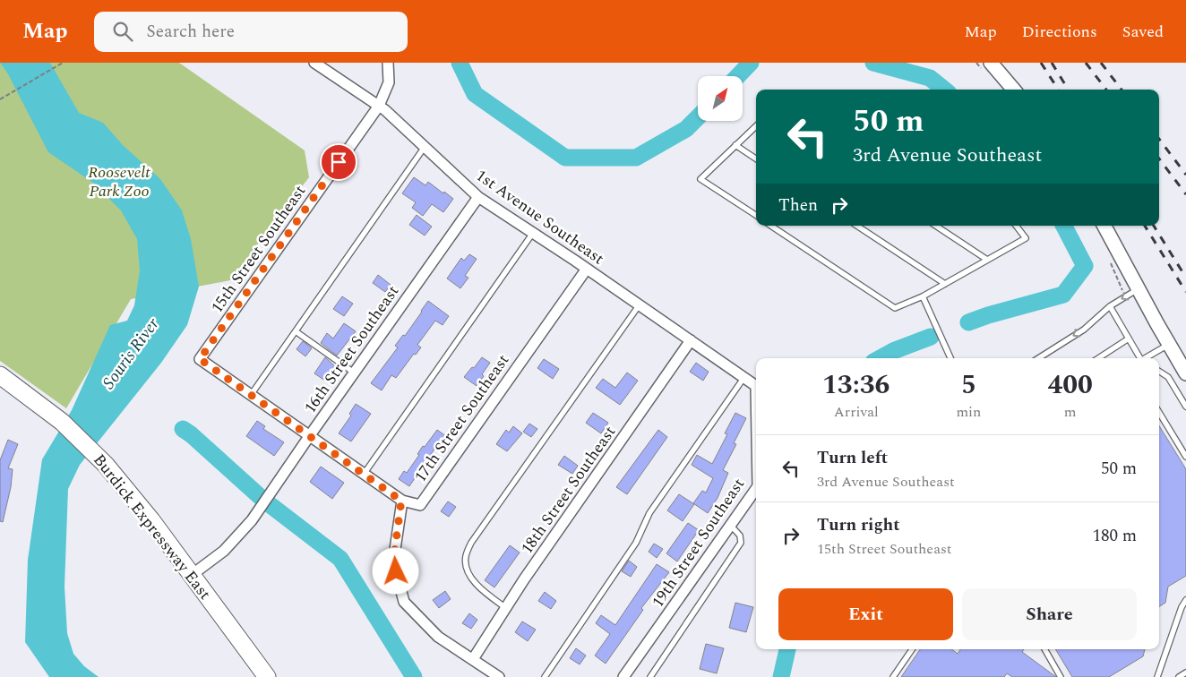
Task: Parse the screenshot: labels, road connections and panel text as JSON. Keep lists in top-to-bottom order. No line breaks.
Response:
{"streets":{"main road":["Burdick Expressway East"],"street":["1st Avenue Southeast","15th Street Southeast","16th Street Southeast","17th Street Southeast","18th Street Southeast","19th Street Southeast"]},"crossings":[["1st Avenue Southeast","15th Street Southeast"],["1st Avenue Southeast","16th Street Southeast"],["1st Avenue Southeast","17th Street Southeast"],["1st Avenue Southeast","18th Street Southeast"],["16th Street Southeast","Burdick Expressway East"]],"water":["Souris River"],"parks":["Roosevelt Park Zoo"],"north":"top right","page":{"header":"Map","search":"Search here","nav":["Map","Directions","Saved"],"turn":["50 m","3rd Avenue Southeast"],"then":"Then","eta":["13:36","Arrival","5","min","400","m"],"list":[{"name":"Turn left","note":"3rd Avenue Southeast","value":"50 m"},{"name":"Turn right","note":"15th Street Southeast","value":"180 m"}],"buttons":["Exit","Share"]}}
